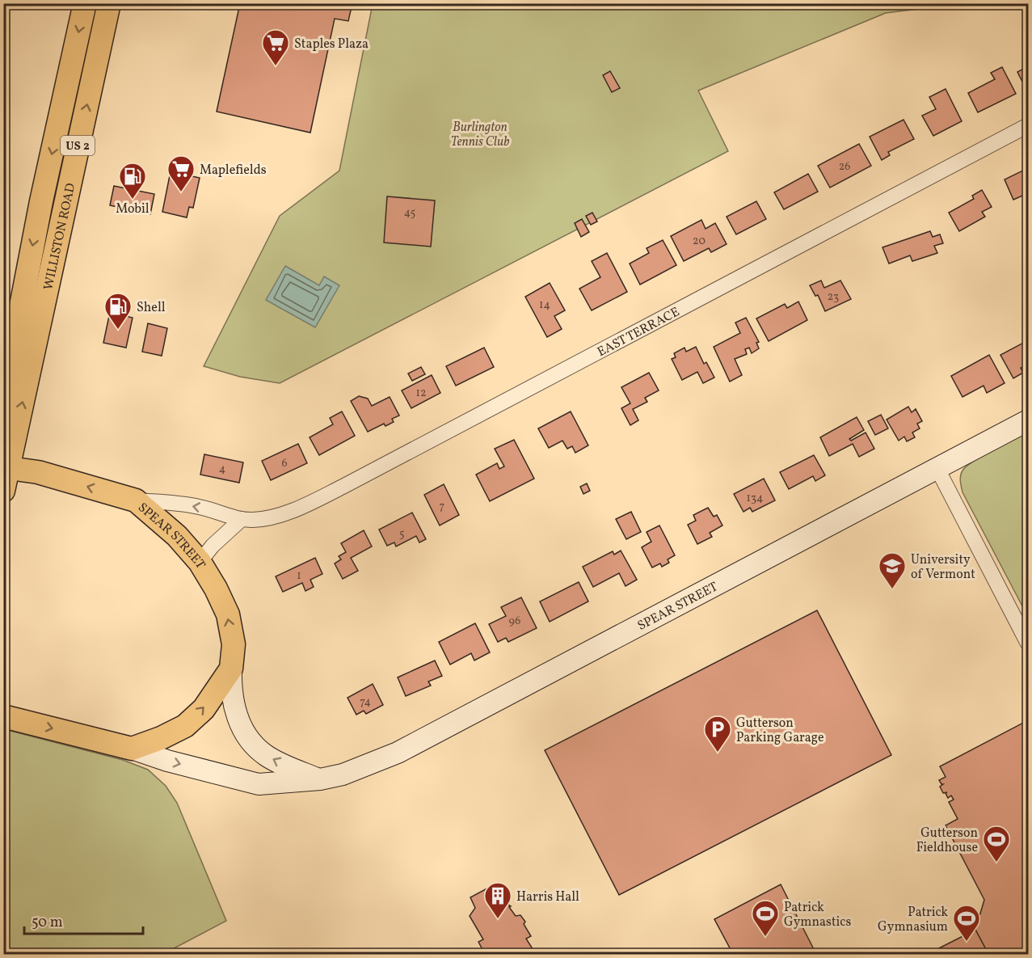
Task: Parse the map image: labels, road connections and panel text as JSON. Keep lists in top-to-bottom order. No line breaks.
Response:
{"streets":{"main road":["US 2","WILLISTON ROAD","SPEAR STREET"],"street":["EAST TERRACE"]},"crossings":[["US 2","WILLISTON ROAD"],["US 2","SPEAR STREET"],["WILLISTON ROAD","SPEAR STREET"],["EAST TERRACE","SPEAR STREET"]],"parks":["Burlington Tennis Club"],"places":{"supermarket":["Staples Plaza","Maplefields"],"fuel station":["Mobil","Shell"],"school or university":["University of Vermont"],"parking":["Gutterson Parking Garage"],"sports":["Gutterson Fieldhouse","Patrick Gymnastics","Patrick Gymnasium"],"building":["Harris Hall"]},"house_numbers":["26","45","20","23","14","12","6","4","134","7","5","1","96","74"],"scale_bar":"50 m"}
